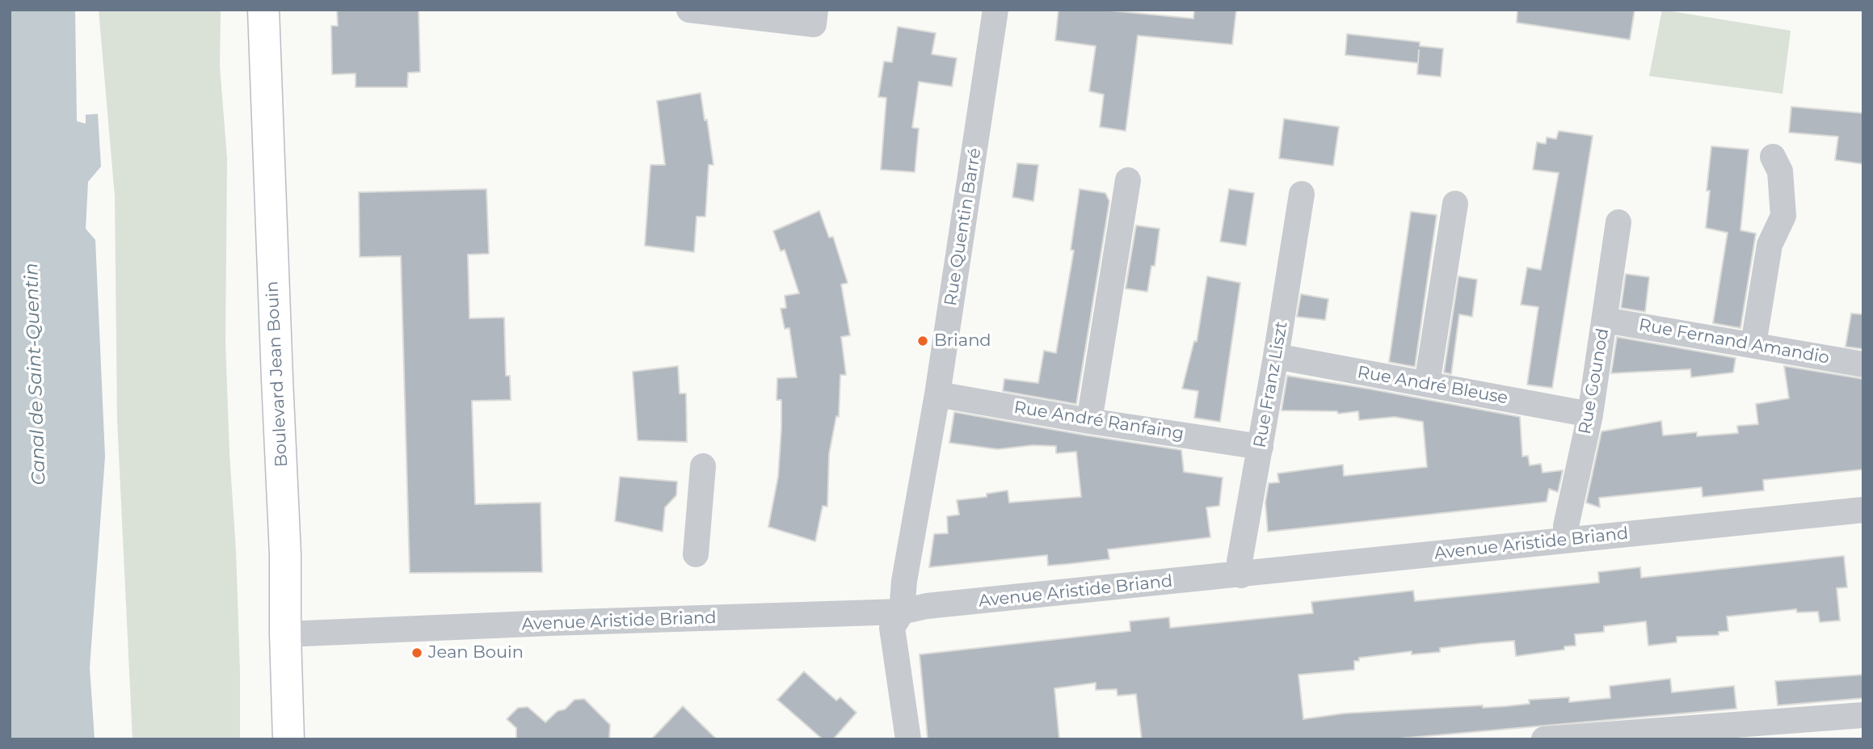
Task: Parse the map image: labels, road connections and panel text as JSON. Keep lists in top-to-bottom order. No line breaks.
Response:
{"streets":{"street":["Rue Quentin Barré","Rue Fernand Amandio","Boulevard Jean Bouin","Rue Gounod","Rue Franz Liszt","Rue André Bleuse","Rue André Ranfaing","Avenue Aristide Briand"]},"crossings":[["Rue Quentin Barré","Rue André Ranfaing"],["Rue Quentin Barré","Avenue Aristide Briand"],["Rue Fernand Amandio","Rue Gounod"],["Boulevard Jean Bouin","Avenue Aristide Briand"],["Rue Gounod","Rue André Bleuse"],["Rue Gounod","Avenue Aristide Briand"],["Rue Franz Liszt","Rue André Bleuse"],["Rue Franz Liszt","Rue André Ranfaing"],["Rue Franz Liszt","Avenue Aristide Briand"]],"water":["Canal de Saint-Quentin"],"places":["Briand","Jean Bouin"]}
